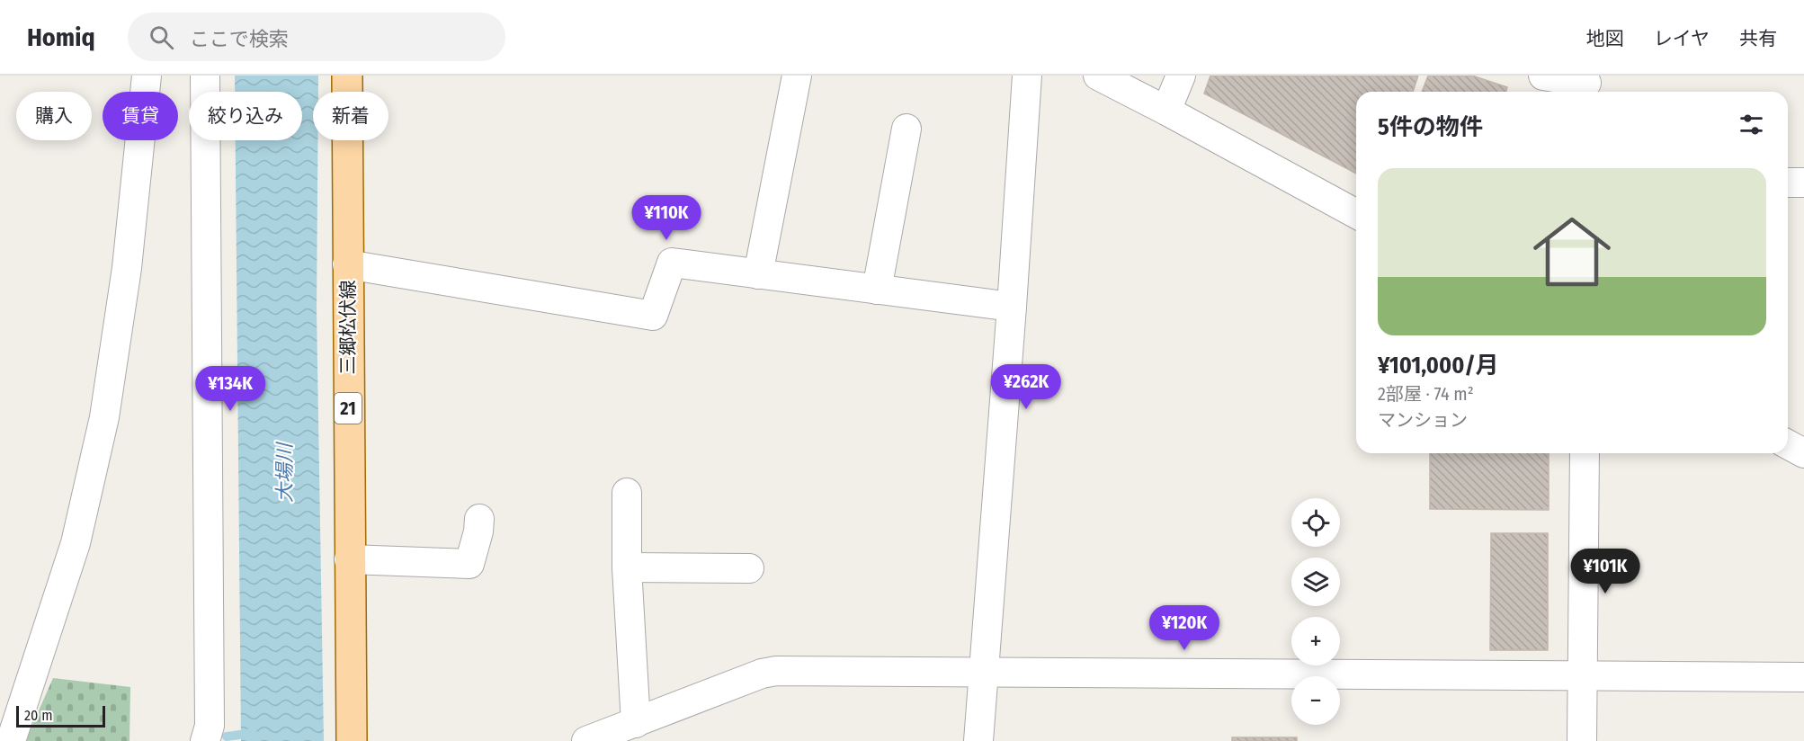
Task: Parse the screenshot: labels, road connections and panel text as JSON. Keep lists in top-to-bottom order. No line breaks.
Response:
{"streets":{"main road":["三郷松伏線","21"]},"water":["大場川"],"scale_bar":"20 m","page":{"header":"Homiq","search":"ここで検索","nav":["地図","レイヤ","共有"],"chip":["購入","賃貸","絞り込み","新着"],"heading":"5件の物件","list":[{"name":"¥101,000/月","note":"2部屋 · 74 m² · マンション"}],"price":["¥110K","¥262K","¥134K","¥101K","¥120K"],"map_buttons":["+","−"],"scale":"20 m"}}
